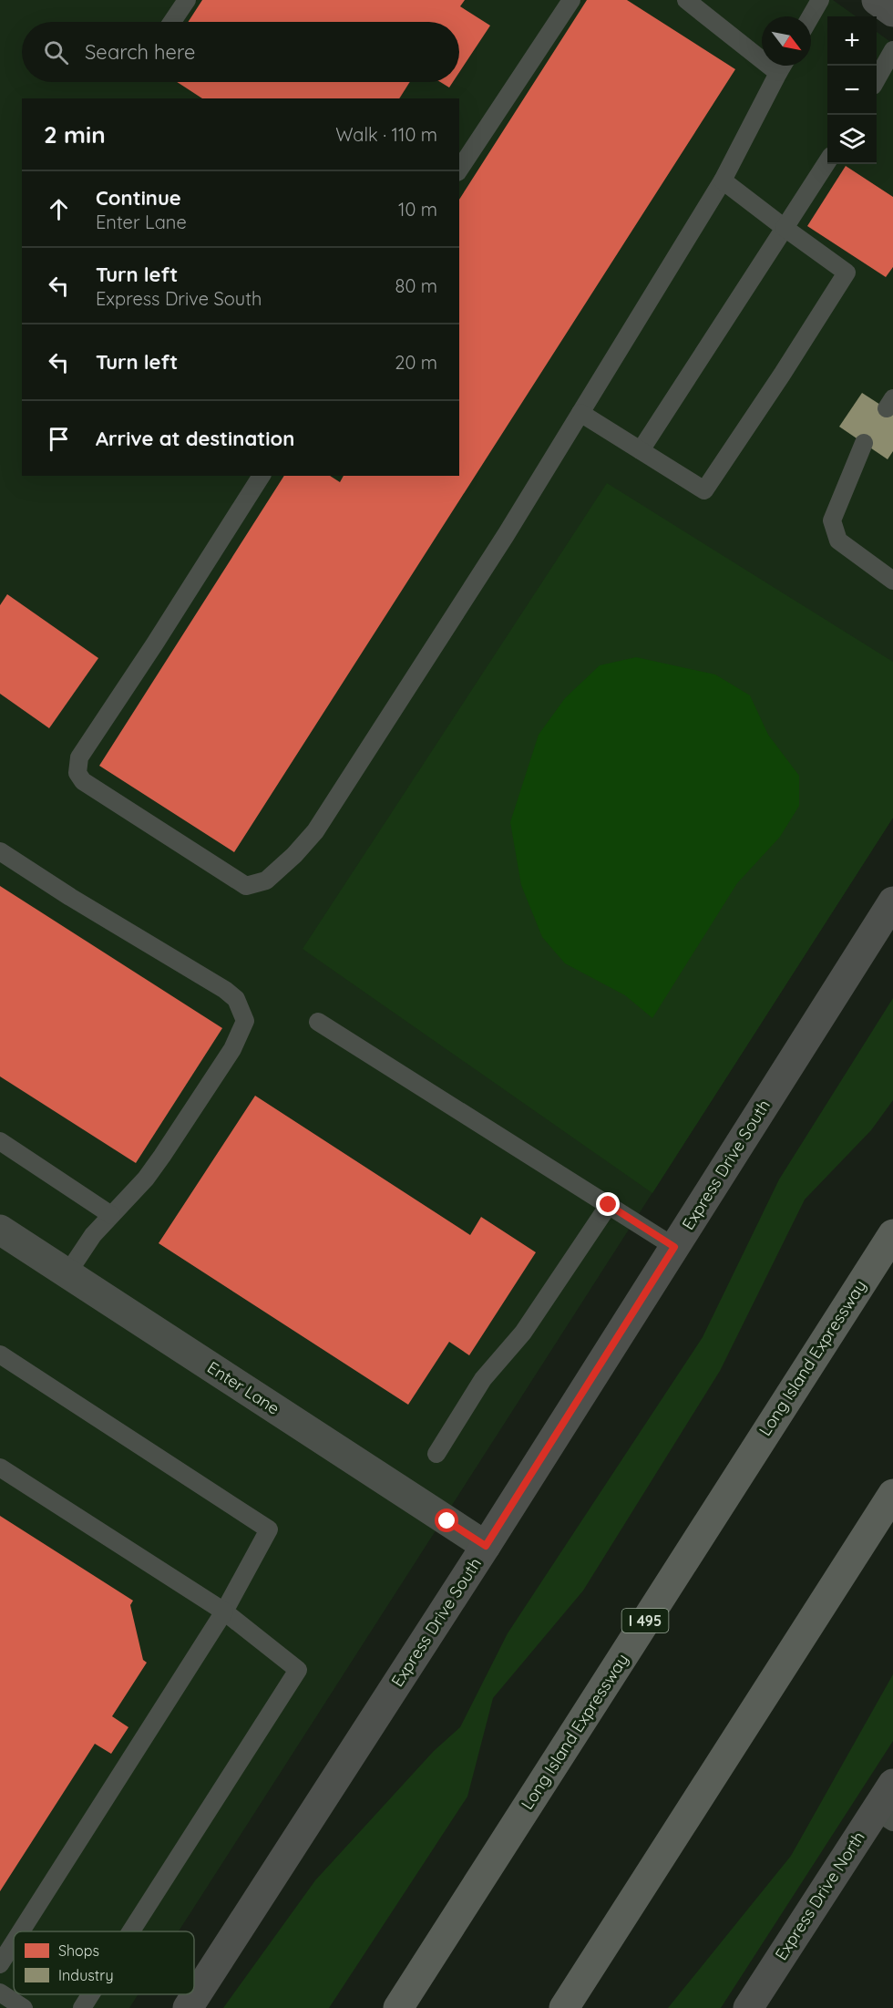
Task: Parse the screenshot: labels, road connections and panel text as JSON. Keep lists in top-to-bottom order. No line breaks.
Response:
{"streets":{"highway":["Long Island Expressway","I 495"],"main road":["Express Drive South","Express Drive North"],"street":["Enter Lane"]},"crossings":[["Express Drive South","Enter Lane"]],"legend":["Shops","Industry"],"north":"bottom right","page":{"map_buttons":["+","−"],"search":"Search here","heading":["2 min","Walk · 110 m"],"list":[["Continue","Enter Lane","10 m"],["Turn left","Express Drive South","80 m"],["Turn left","20 m"],"Arrive at destination"]}}
